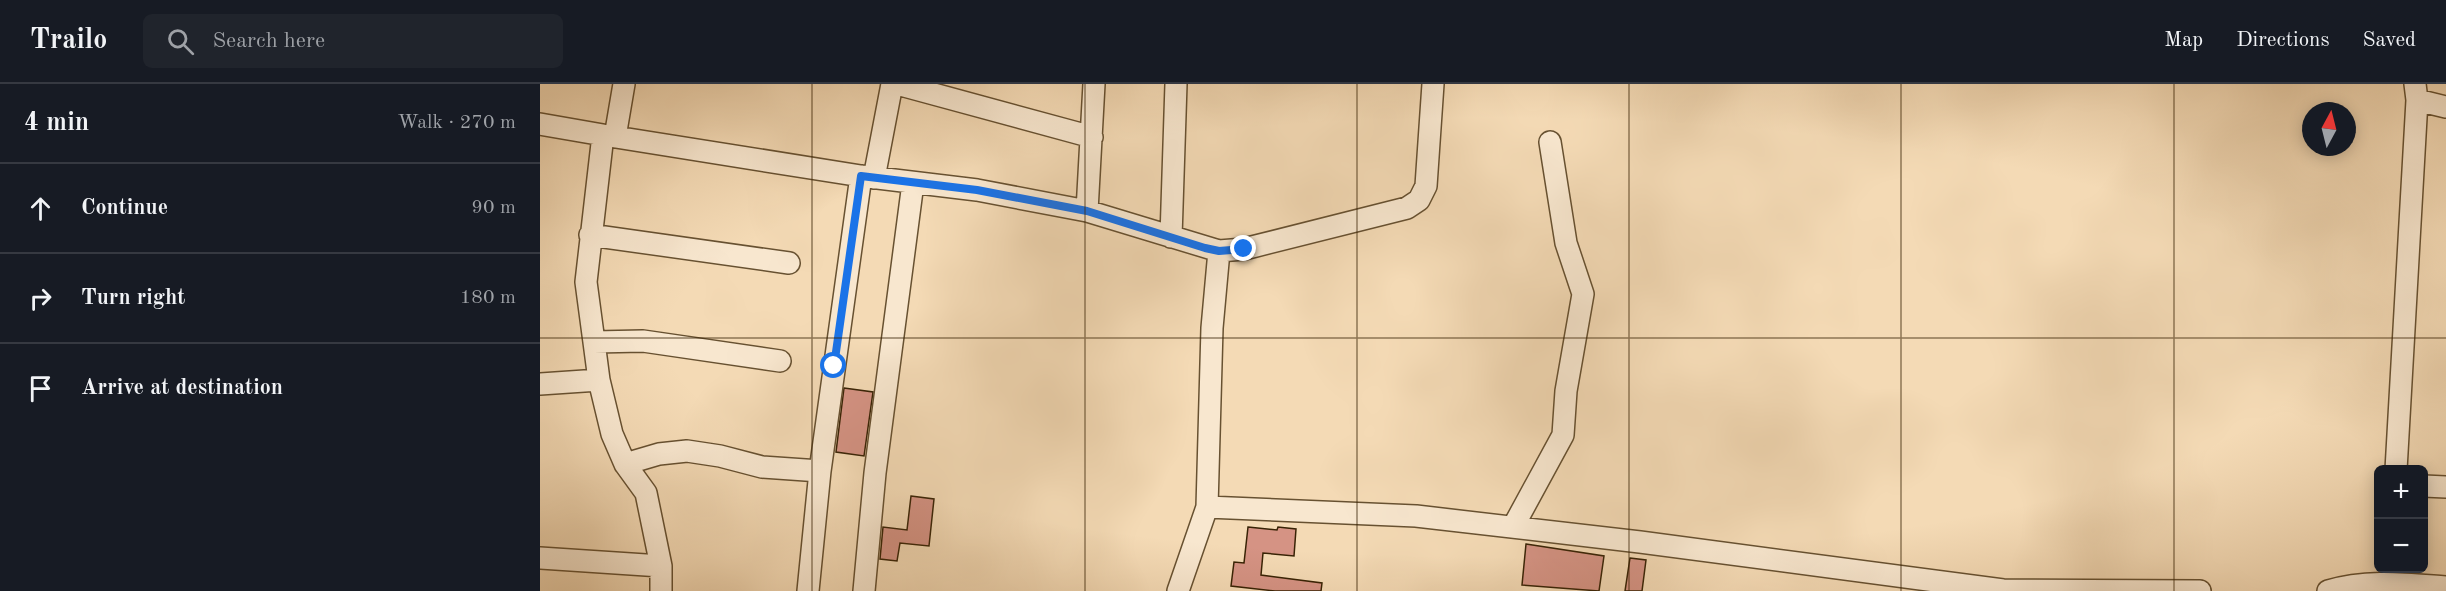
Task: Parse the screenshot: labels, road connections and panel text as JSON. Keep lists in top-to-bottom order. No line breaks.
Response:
{"north":"top","page":{"header":"Trailo","search":"Search here","nav":["Map","Directions","Saved"],"heading":["4 min","Walk · 270 m"],"list":[["Continue","90 m"],["Turn right","180 m"],"Arrive at destination"],"map_buttons":["+","−"]}}
